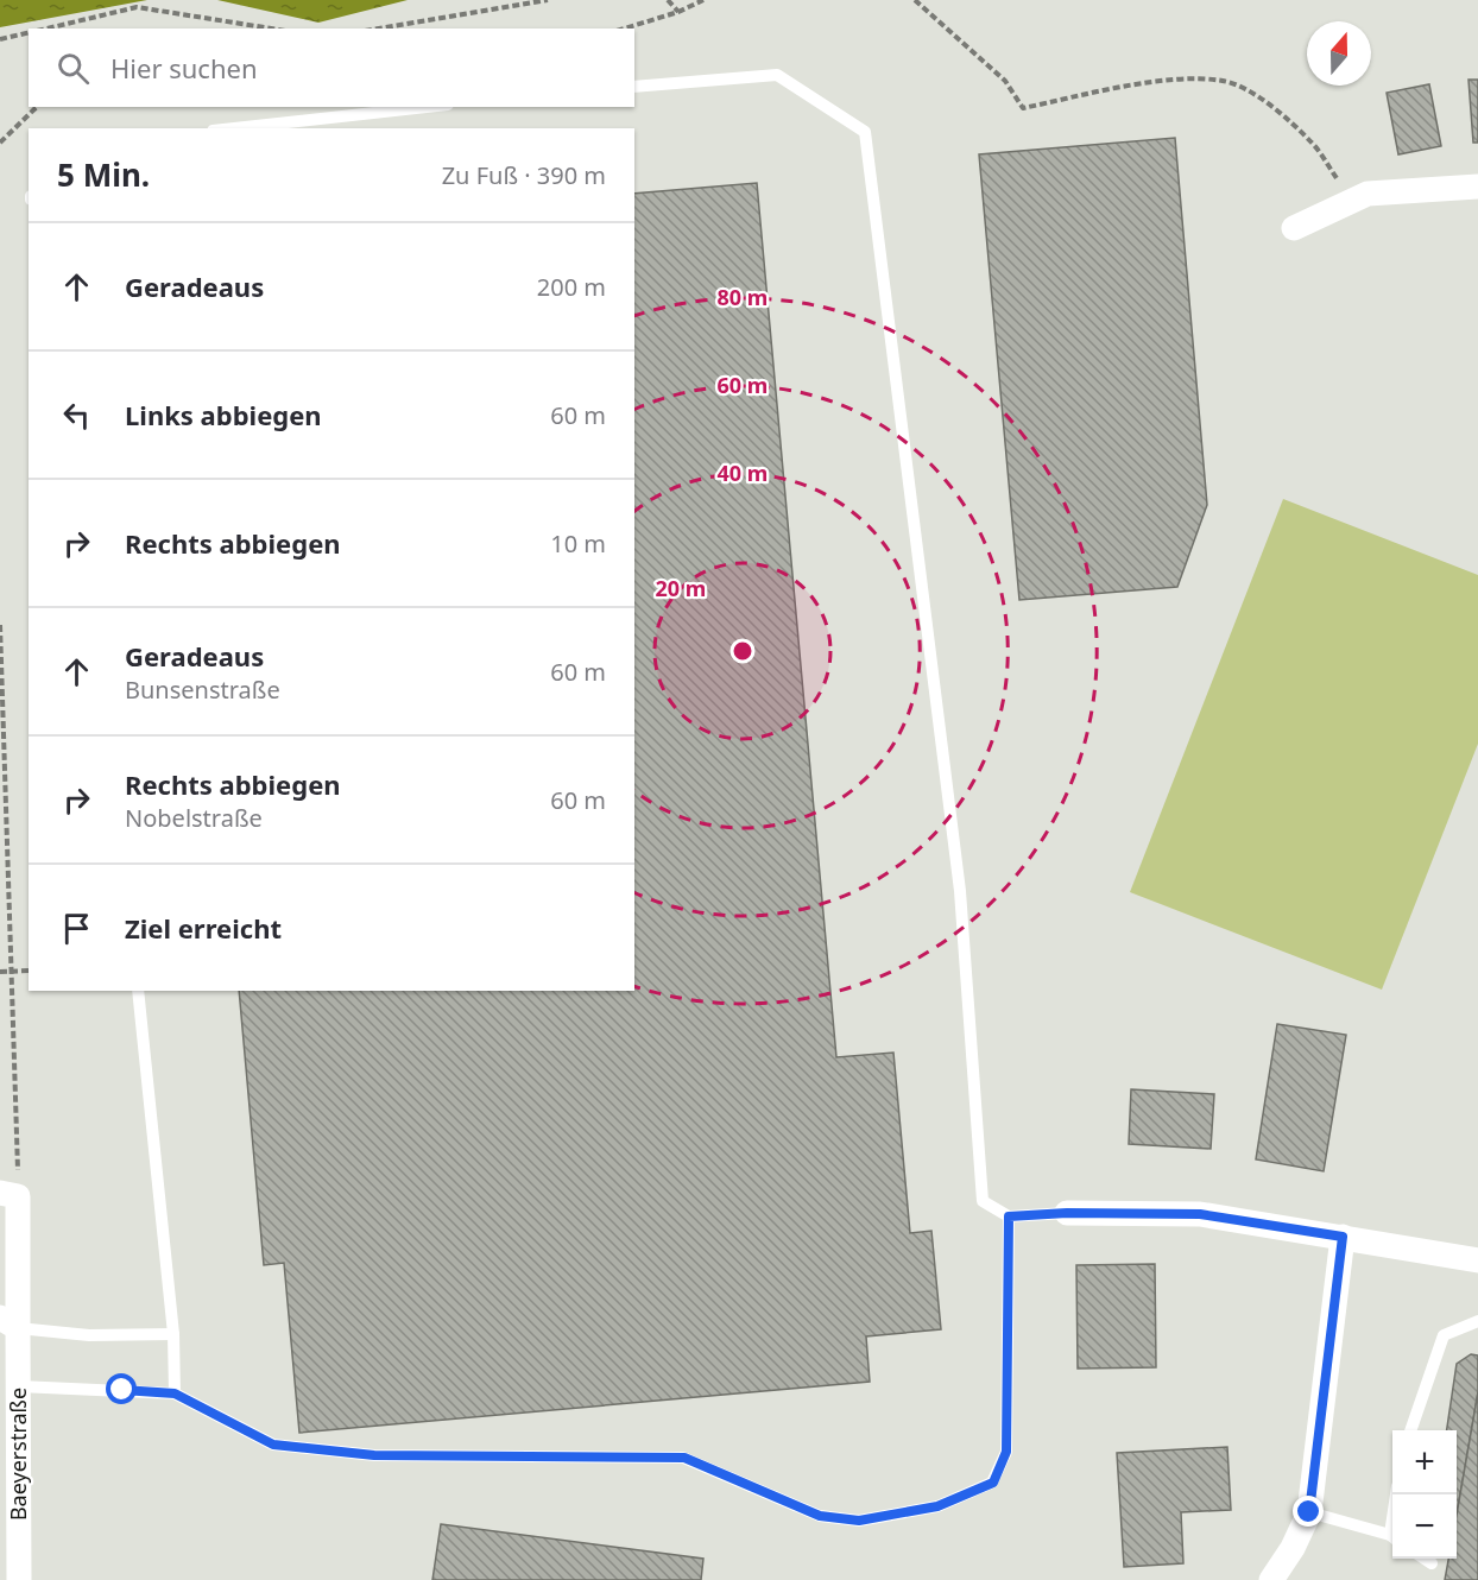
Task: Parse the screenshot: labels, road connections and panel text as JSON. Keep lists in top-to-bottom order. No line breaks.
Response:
{"streets":{"street":["Baeyerstraße"]},"north":"top","page":{"search":"Hier suchen","heading":["5 Min.","Zu Fuß · 390 m"],"list":[["Geradeaus","200 m"],["Links abbiegen","60 m"],["Rechts abbiegen","10 m"],["Geradeaus","Bunsenstraße","60 m"],["Rechts abbiegen","Nobelstraße","60 m"],"Ziel erreicht"],"map_buttons":["+","−"]},"rings":["80 m","60 m","40 m","20 m"]}
